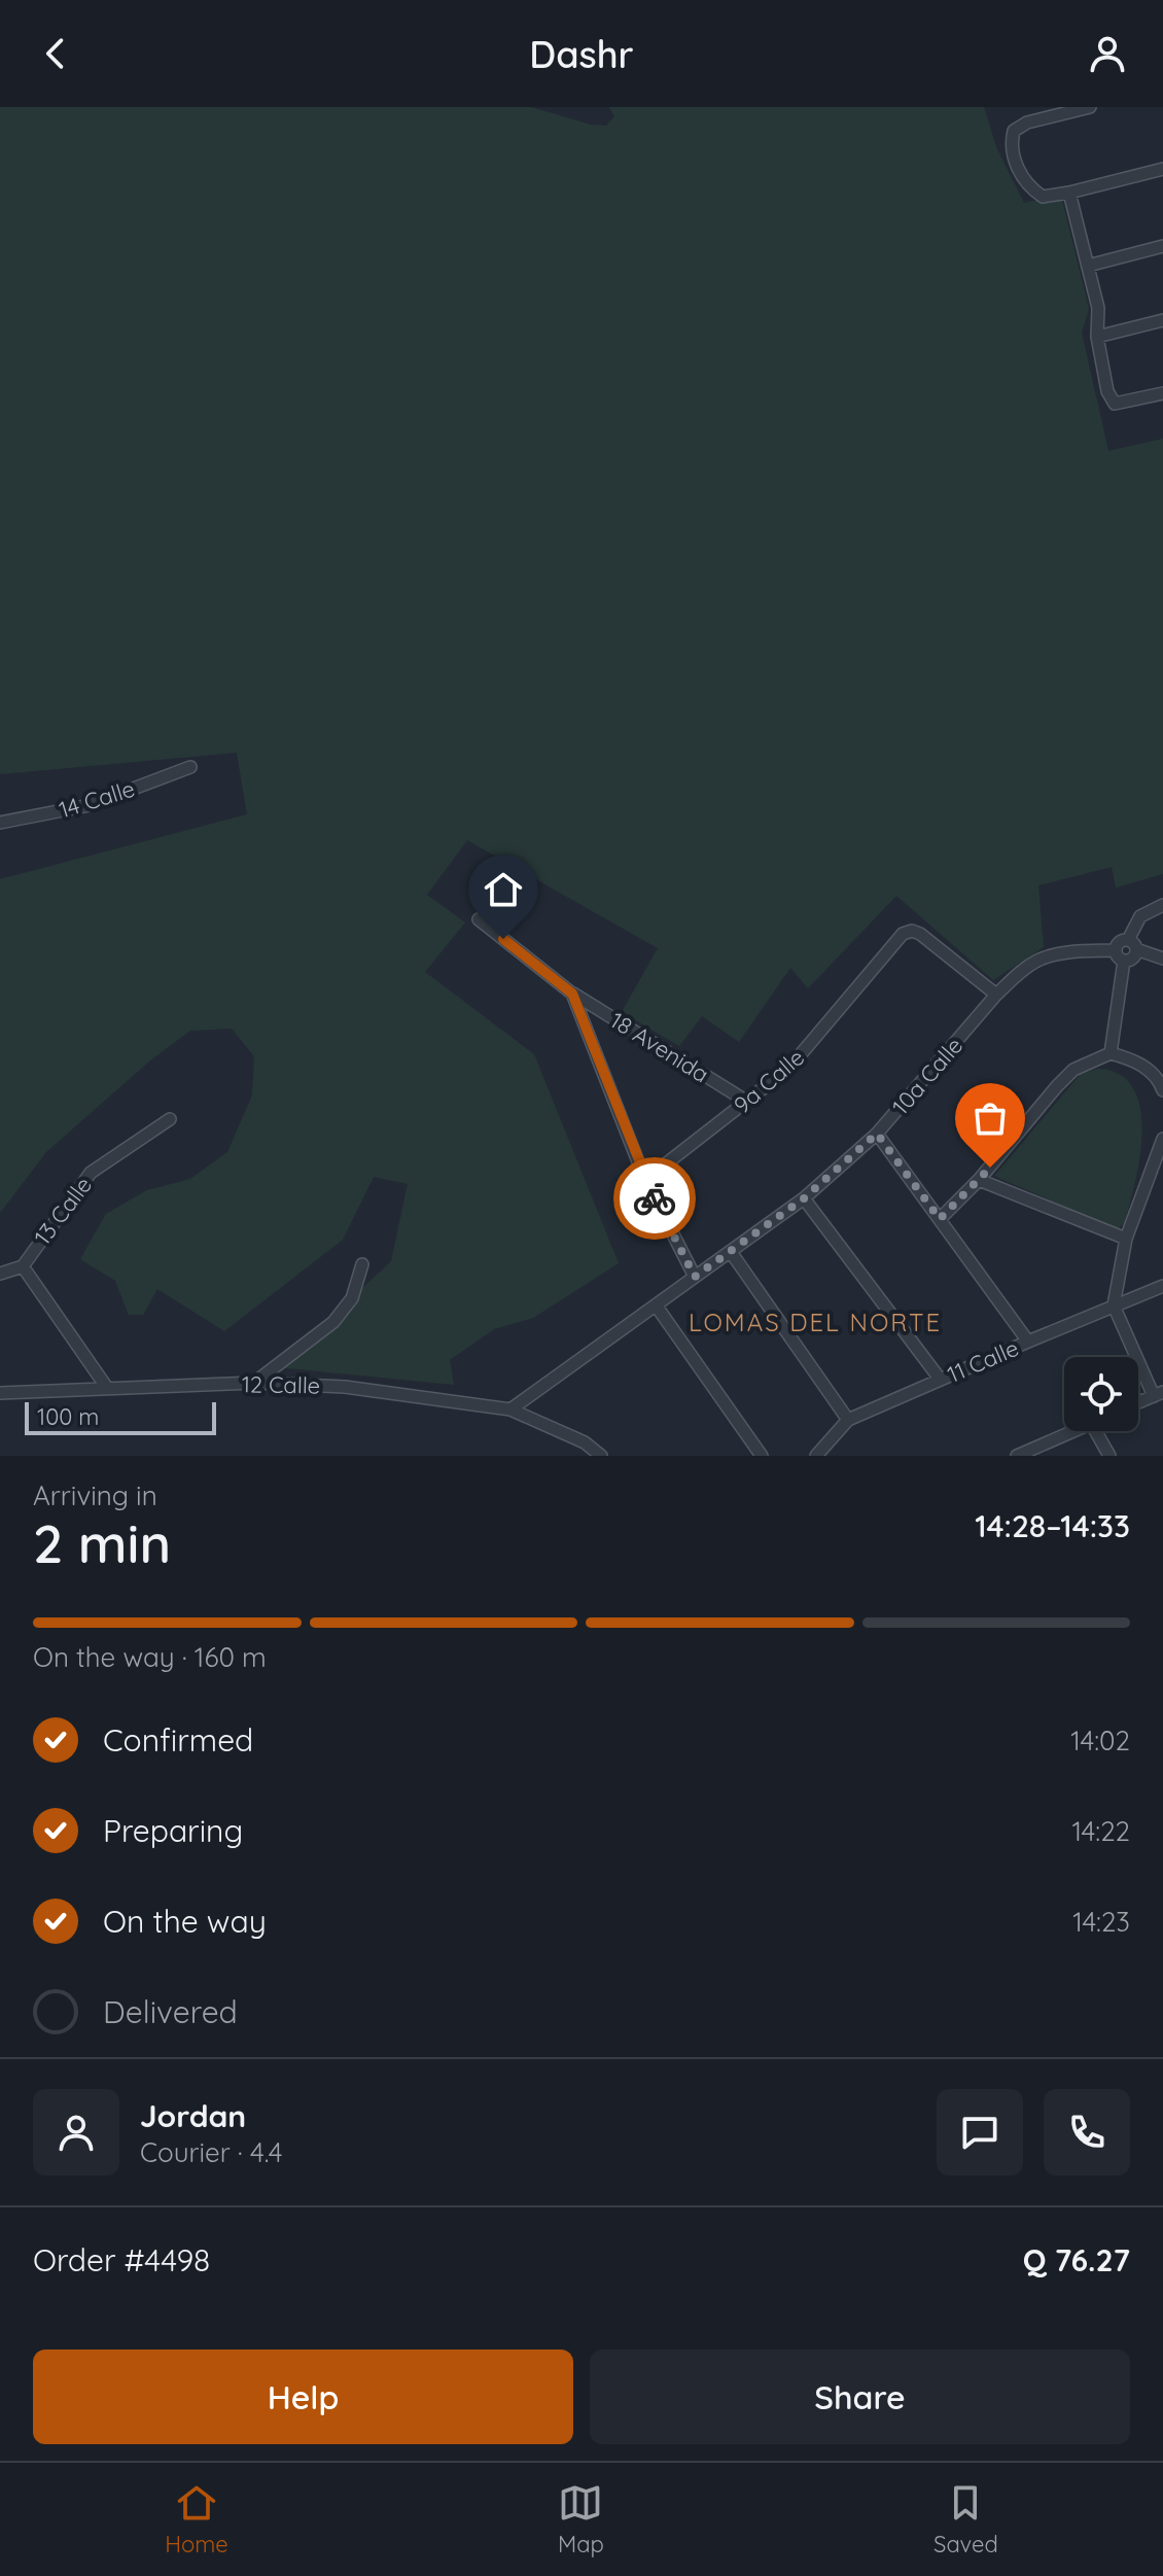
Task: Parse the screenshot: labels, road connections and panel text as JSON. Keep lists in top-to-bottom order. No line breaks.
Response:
{"streets":{"street":["14 Calle","18 Avenida","10a Calle","9a Calle","13 Calle","11 Calle","12 Calle"]},"crossings":[["18 Avenida","9a Calle"],["10a Calle","9a Calle"],["10a Calle","12 Calle"]],"districts":["LOMAS DEL NORTE"],"scale_bar":"100 m","page":{"header":"Dashr","scale":"100 m","heading":["2 min","Arriving in","14:28–14:33"],"panel":["Jordan","Courier · 4.4","Order #4498","Q 76.27"],"bar":"On the way · 160 m","list":[["Confirmed","14:02"],["Preparing","14:22"],["On the way","14:23"],"Delivered"],"buttons":["Help","Share"],"tabs":["Home","Map","Saved"]}}
